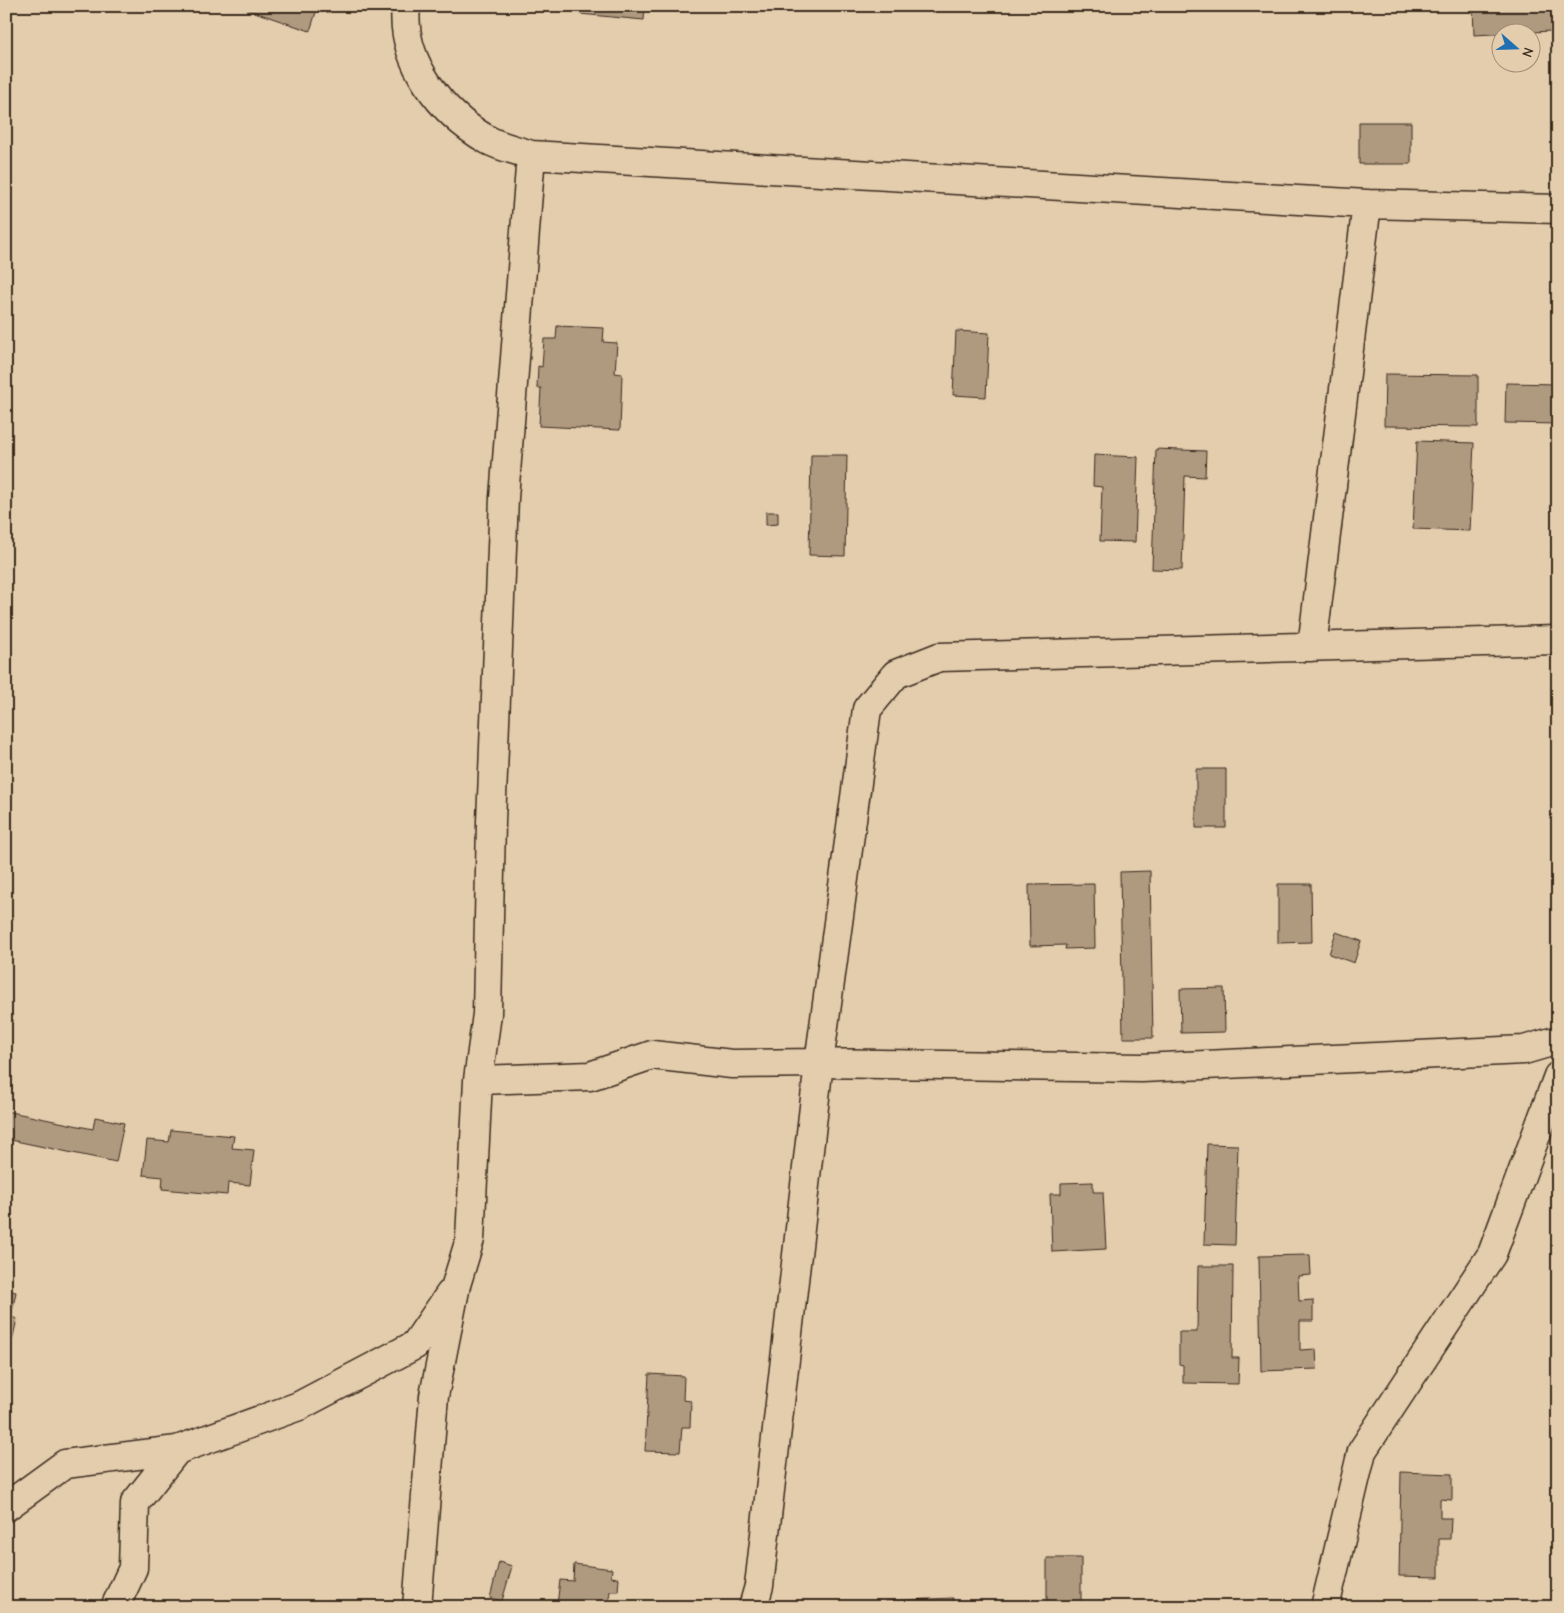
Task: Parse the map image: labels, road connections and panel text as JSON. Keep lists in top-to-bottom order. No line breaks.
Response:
{"north":"right"}
